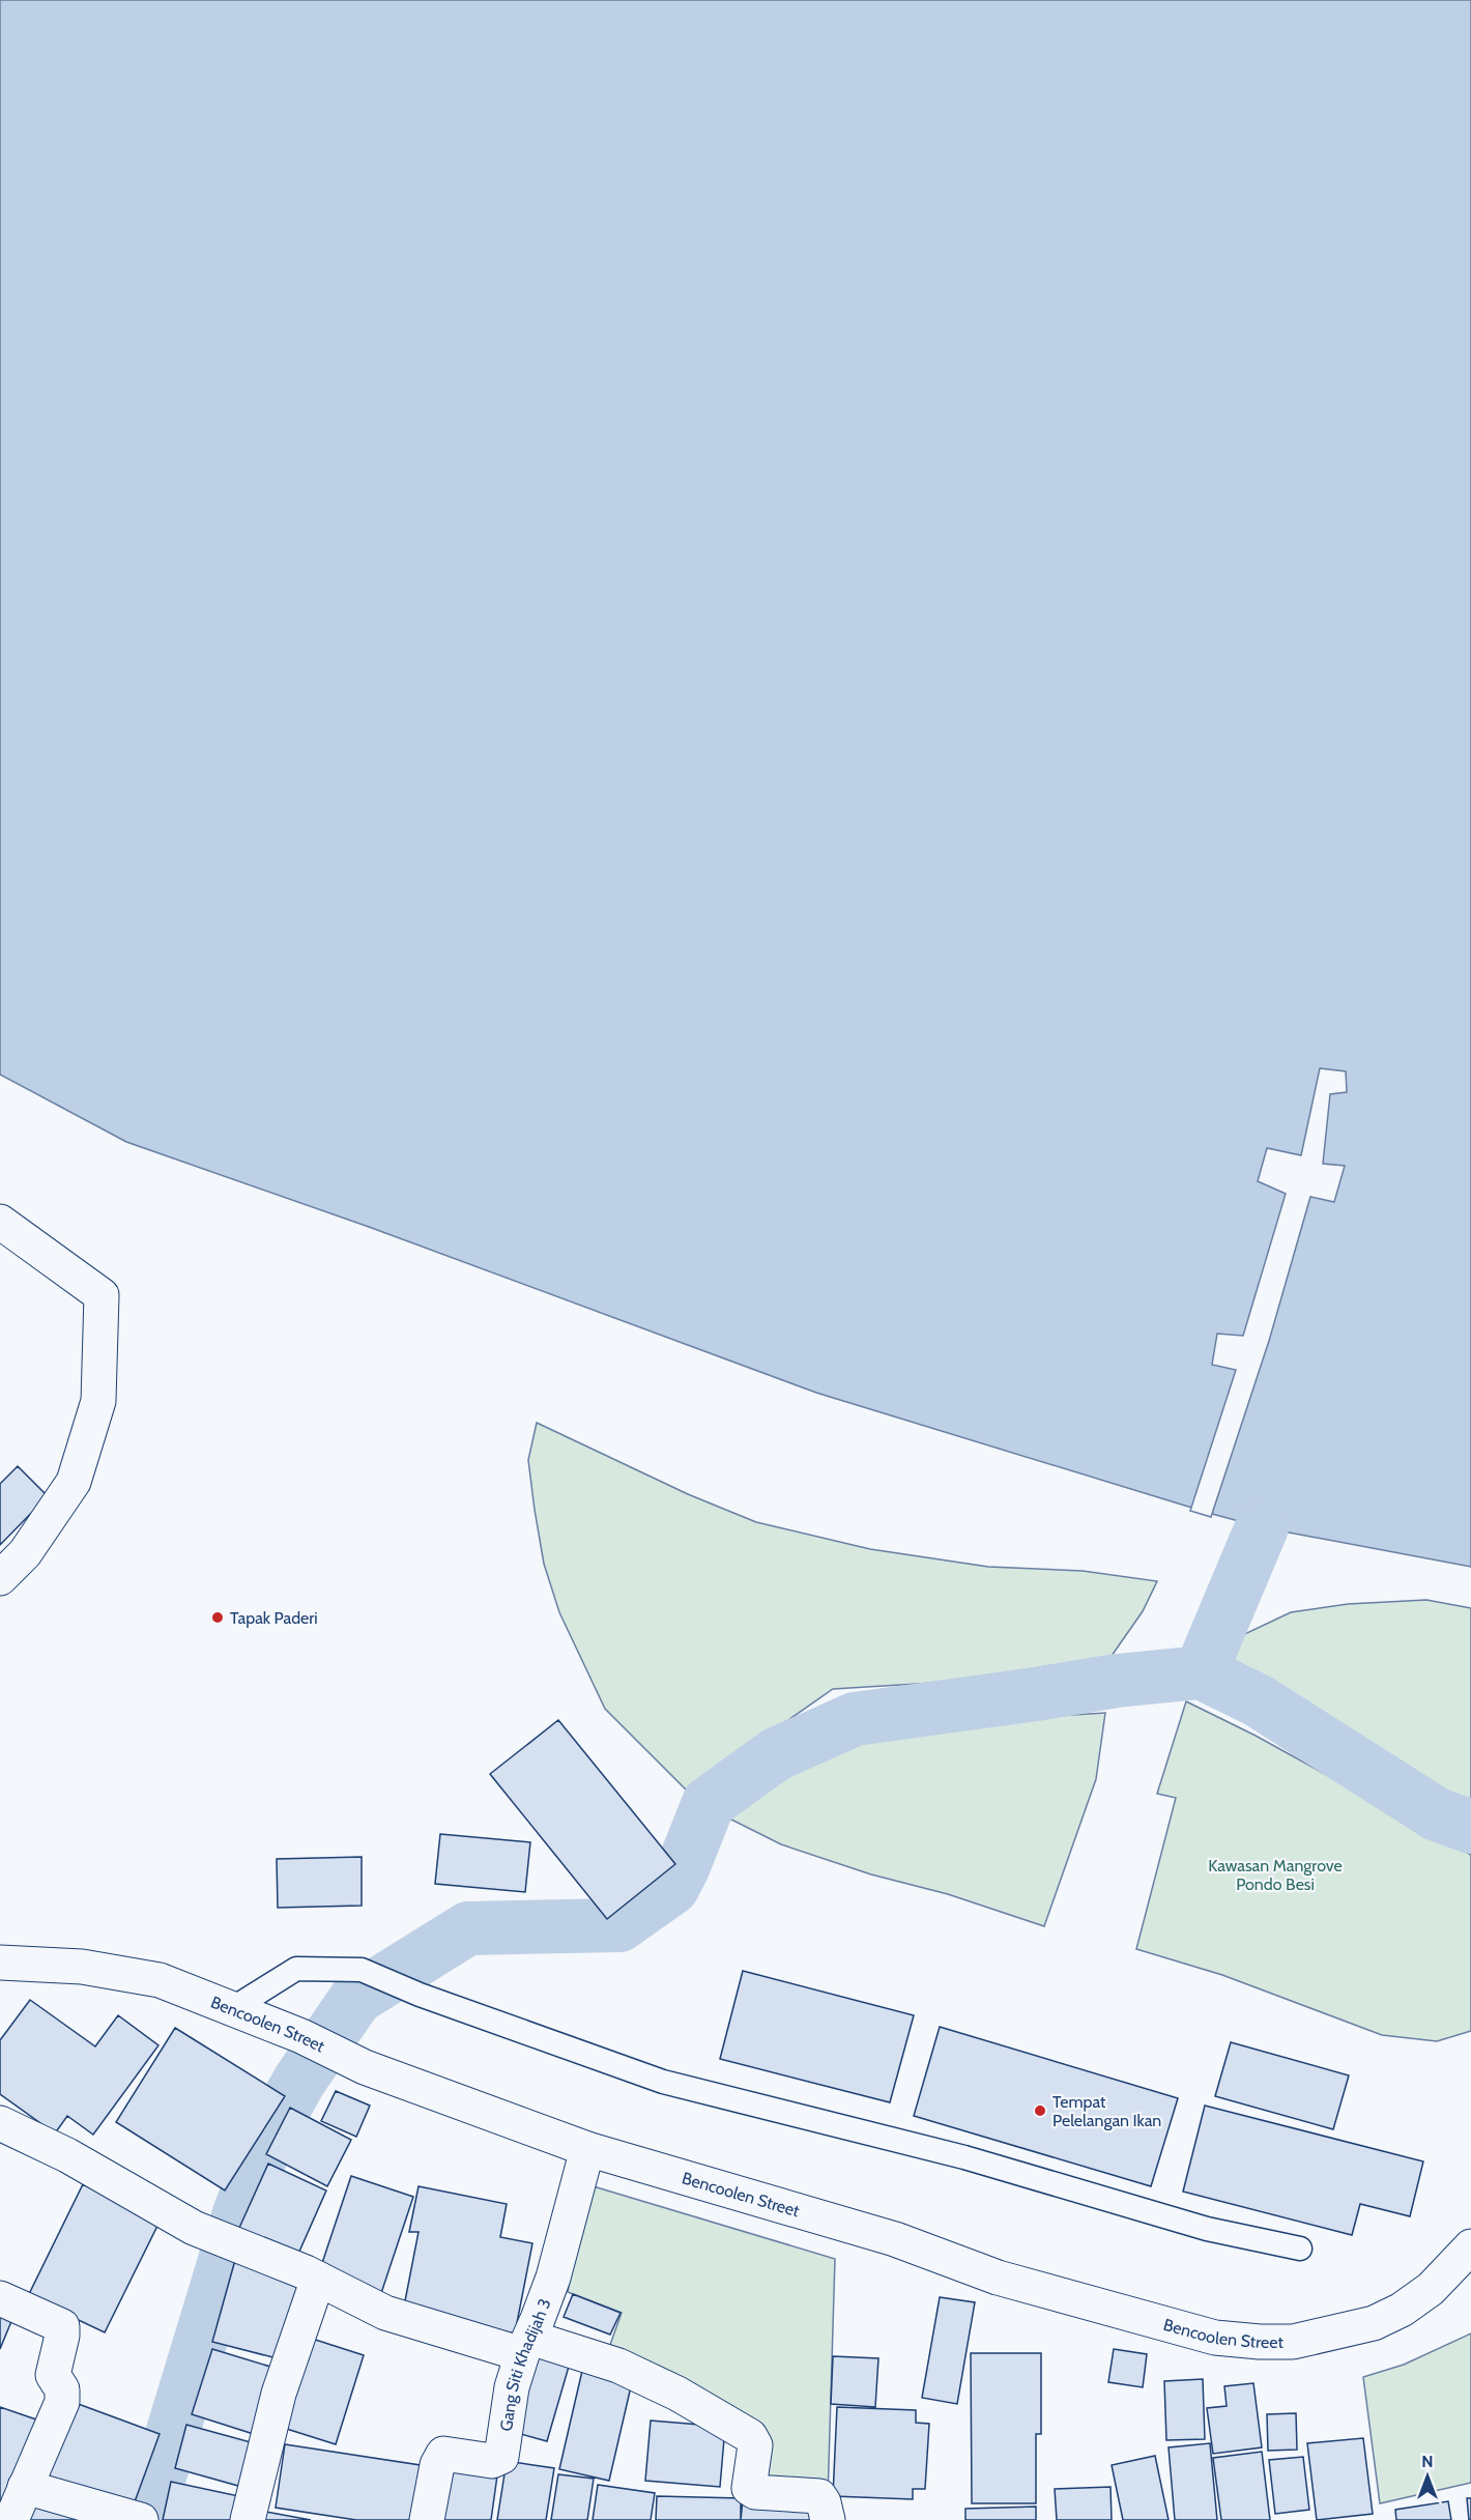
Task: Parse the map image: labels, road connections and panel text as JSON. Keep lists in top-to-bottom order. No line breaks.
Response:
{"streets":{"street":["Bencoolen Street","Gang Siti Khadijah 3"]},"crossings":[["Bencoolen Street","Gang Siti Khadijah 3"]],"parks":["Kawasan Mangrove Pondo Besi"],"places":["Tapak Paderi","Tempat Pelelangan Ikan"],"north":"top"}
